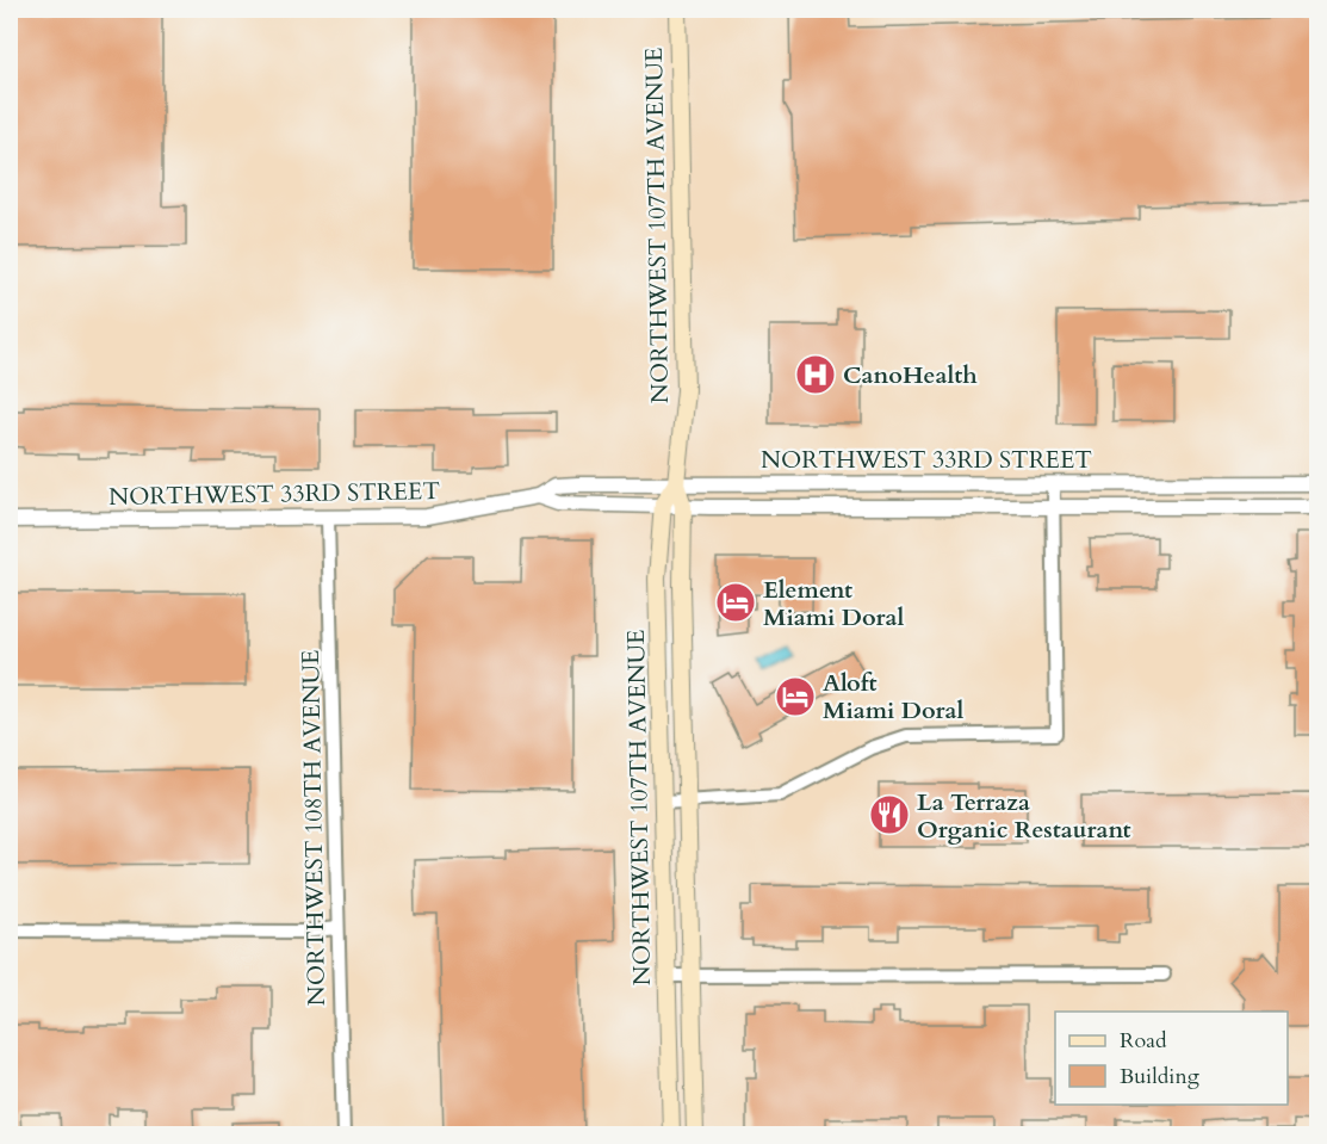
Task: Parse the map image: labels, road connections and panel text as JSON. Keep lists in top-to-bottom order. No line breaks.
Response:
{"streets":{"main road":["NORTHWEST 107TH AVENUE"],"street":["NORTHWEST 33RD STREET","NORTHWEST 108TH AVENUE"]},"crossings":[["NORTHWEST 107TH AVENUE","NORTHWEST 33RD STREET"],["NORTHWEST 33RD STREET","NORTHWEST 108TH AVENUE"]],"places":{"hospital":["CanoHealth"],"hotel":["Element Miami Doral","Aloft Miami Doral"],"restaurant":["La Terraza Organic Restaurant"]},"legend":["Road","Building"]}
